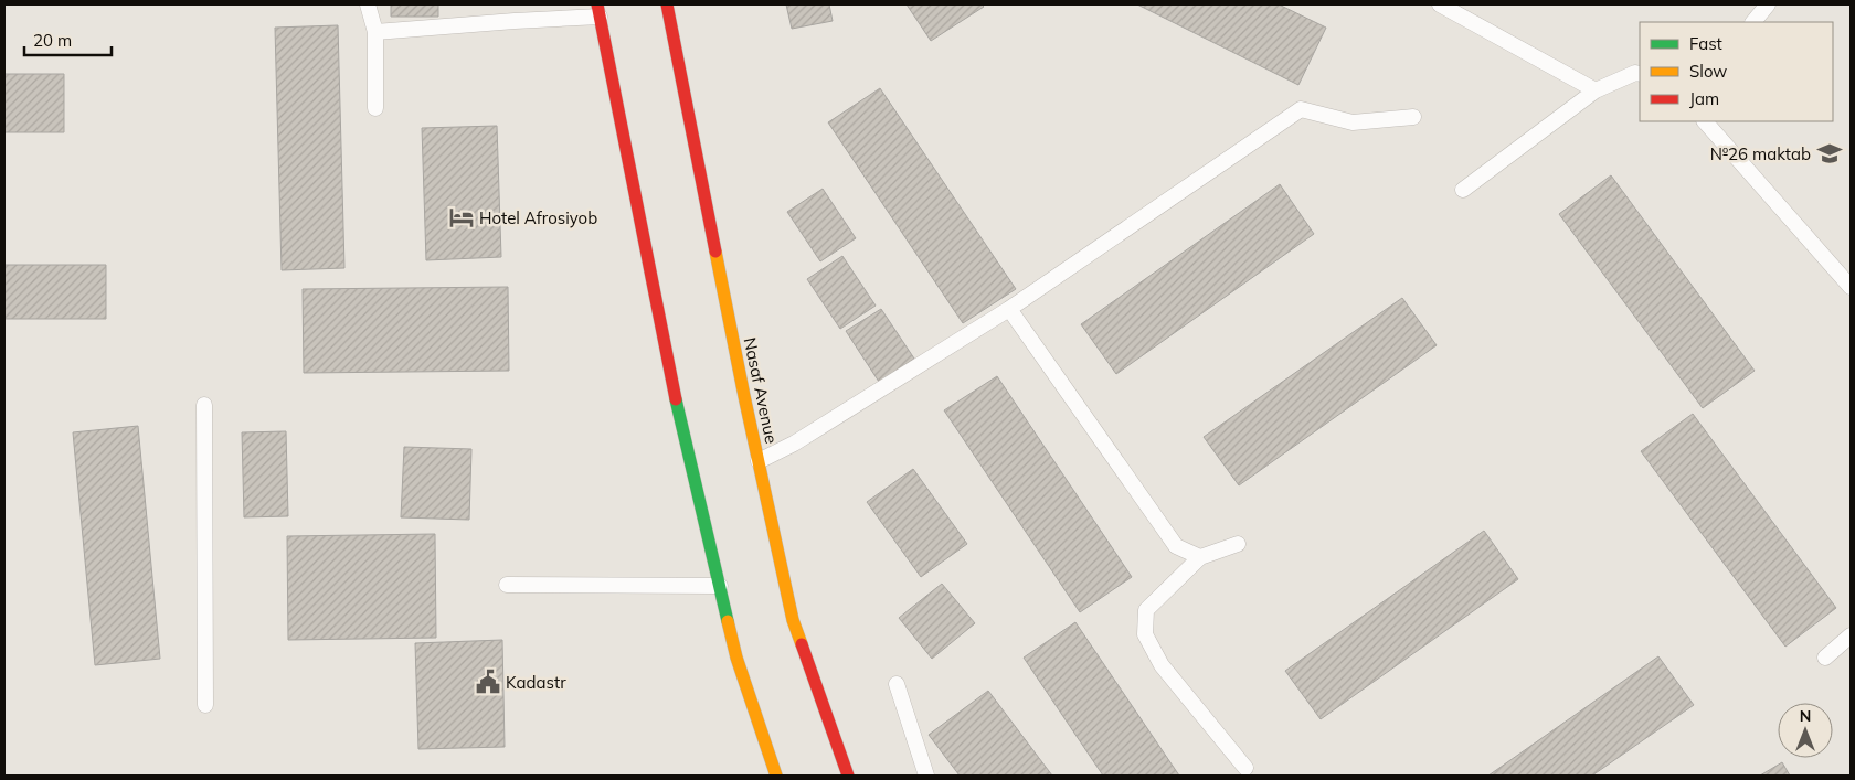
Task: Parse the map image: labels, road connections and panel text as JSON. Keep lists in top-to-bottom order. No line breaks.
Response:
{"streets":{"main road":["Nasaf Avenue"]},"places":{"school or university":["№26 maktab"],"hotel":["Hotel Afrosiyob"],"public building":["Kadastr"]},"legend":["Fast","Slow","Jam"],"scale_bar":"20 m","north":"top"}
